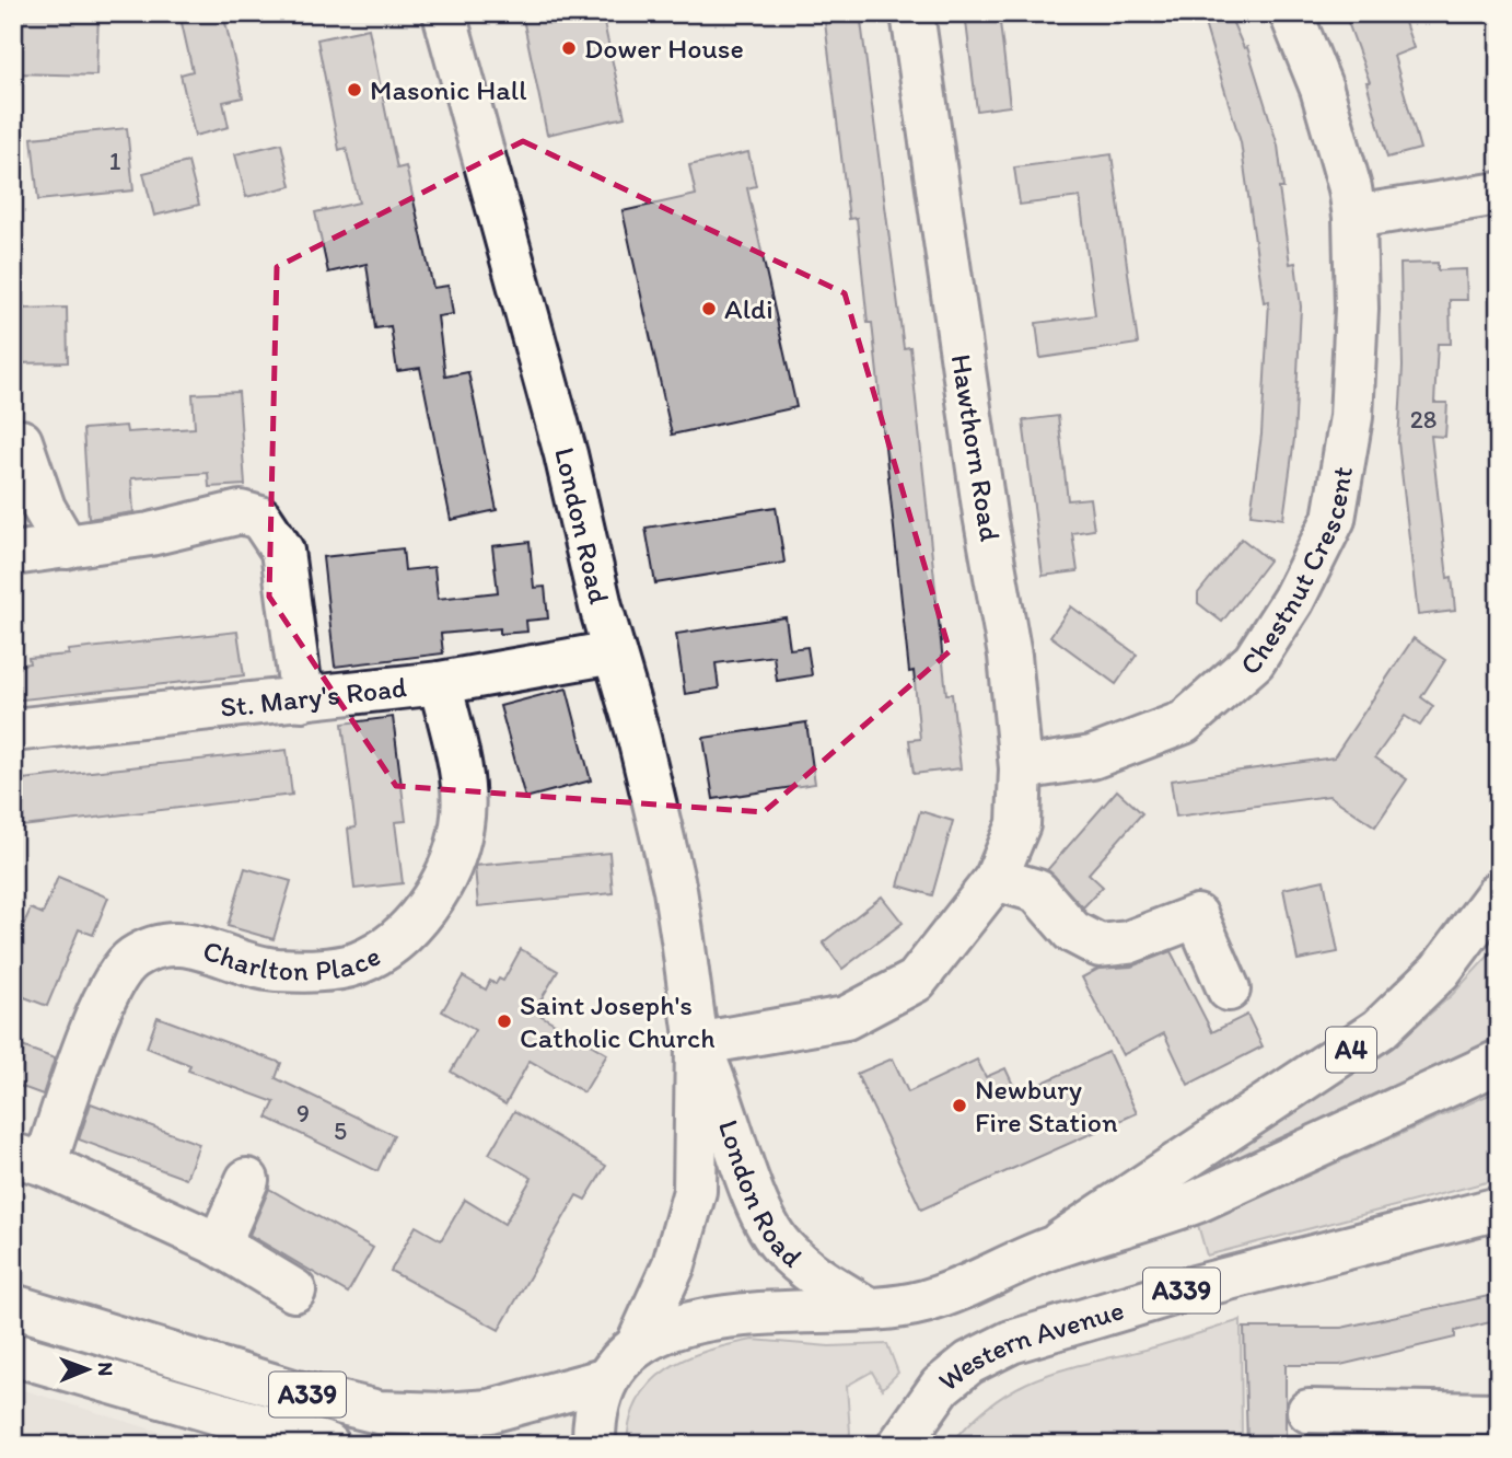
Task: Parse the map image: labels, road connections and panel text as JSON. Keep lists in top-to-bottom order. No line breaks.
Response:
{"streets":{"main road":["Hawthorn Road","London Road","Chestnut Crescent","St. Mary's Road","Charlton Place","A4","A339","Western Avenue"]},"crossings":[["Hawthorn Road","London Road"],["Hawthorn Road","Chestnut Crescent"],["London Road","St. Mary's Road"],["St. Mary's Road","Charlton Place"]],"places":["Dower House","Masonic Hall","Aldi","Saint Joseph's Catholic Church","Newbury Fire Station"],"house_numbers":["1","28","9","5"],"north":"right"}
